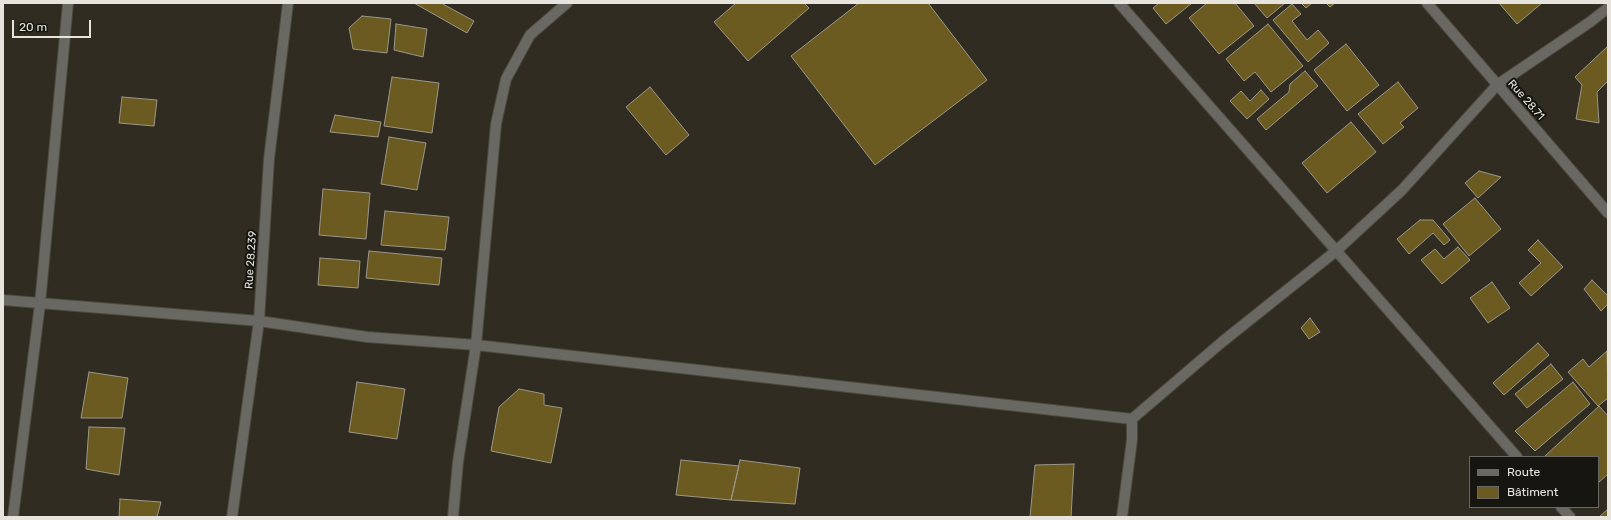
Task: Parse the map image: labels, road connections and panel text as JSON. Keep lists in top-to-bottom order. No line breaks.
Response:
{"streets":{"street":["Rue 28.71","Rue 28.239"]},"legend":["Route","Bâtiment"],"scale_bar":"20 m"}
